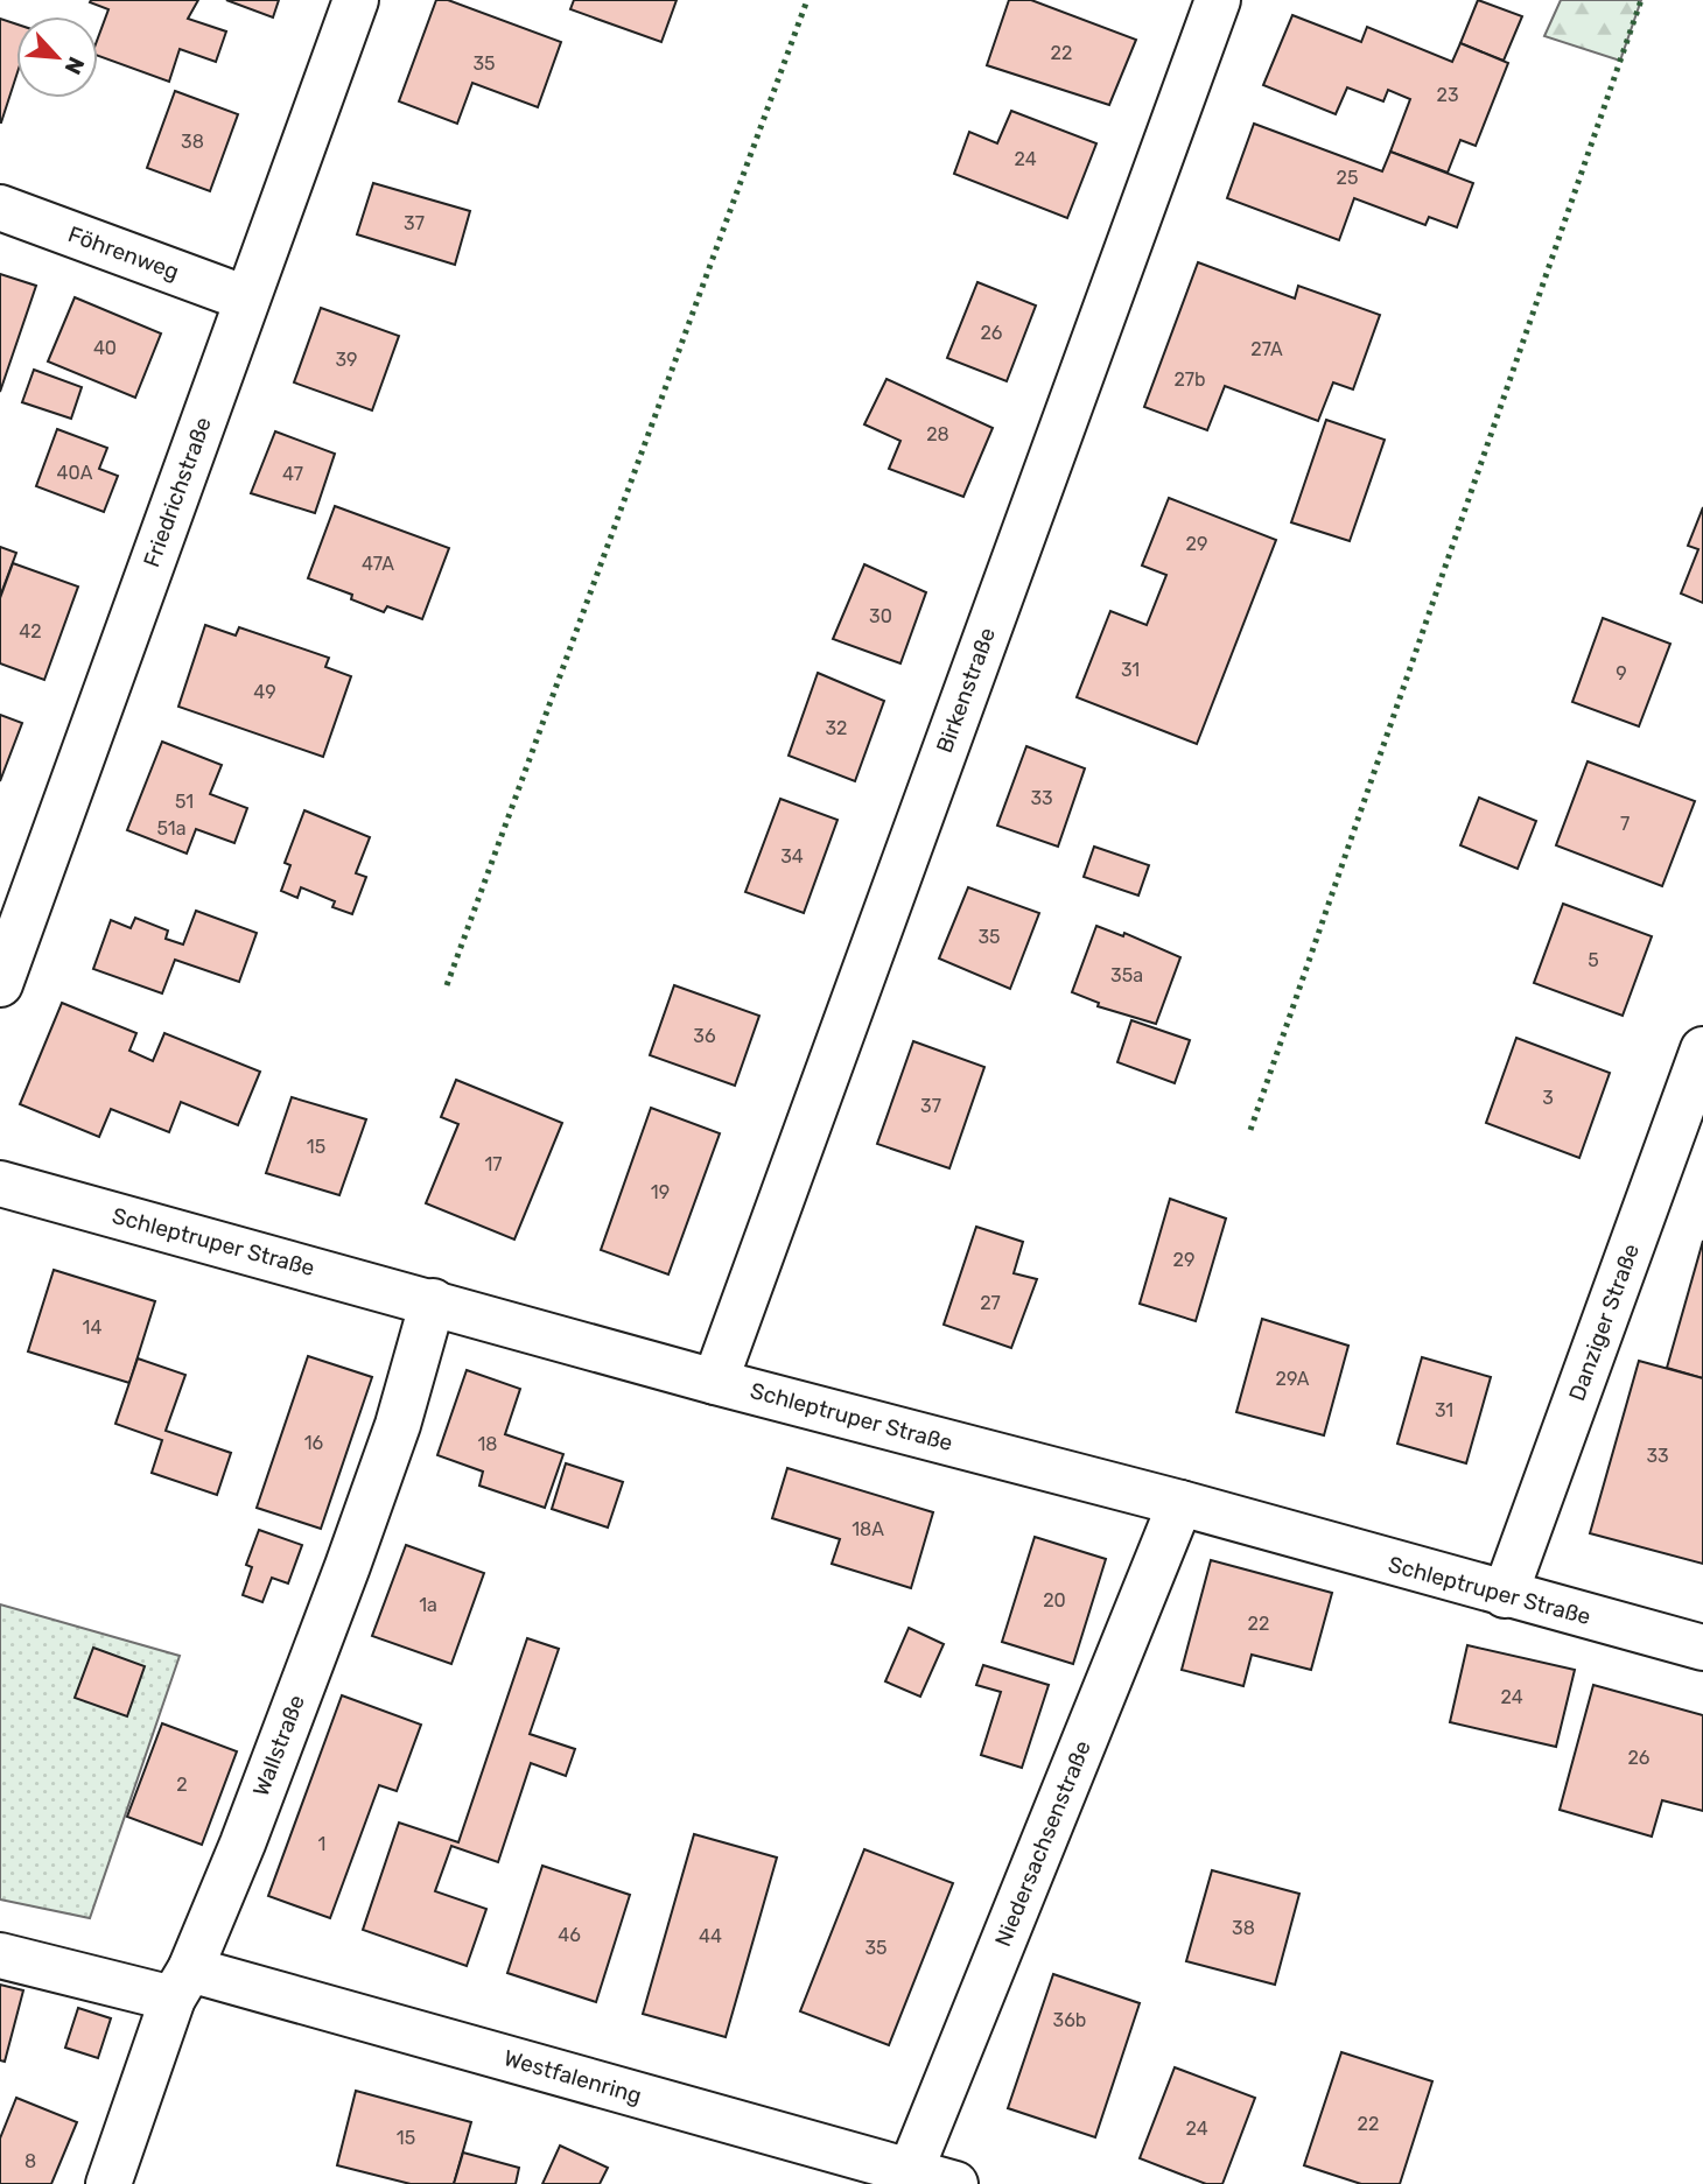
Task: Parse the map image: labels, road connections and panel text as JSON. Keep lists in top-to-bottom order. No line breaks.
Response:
{"streets":{"street":["Föhrenweg","Friedrichstraße","Birkenstraße","Schleptruper Straße","Danziger Straße","Wallstraße","Niedersachsenstraße","Westfalenring"]},"crossings":[["Föhrenweg","Friedrichstraße"],["Birkenstraße","Schleptruper Straße"],["Schleptruper Straße","Danziger Straße"],["Schleptruper Straße","Wallstraße"],["Schleptruper Straße","Niedersachsenstraße"],["Wallstraße","Westfalenring"],["Niedersachsenstraße","Westfalenring"]],"house_numbers":["22","35","23","38","24","25","37","26","40","27A","39","27b","28","40A","47","29","47A","30","42","31","9","49","32","33","51","7","51a","34","35","5","35a","36","3","37","15","17","19","29","27","14","29A","31","16","18","33","18A","20","1a","22","24","26","2","1","38","46","44","35","36b","22","24","15","8"],"north":"bottom right"}
